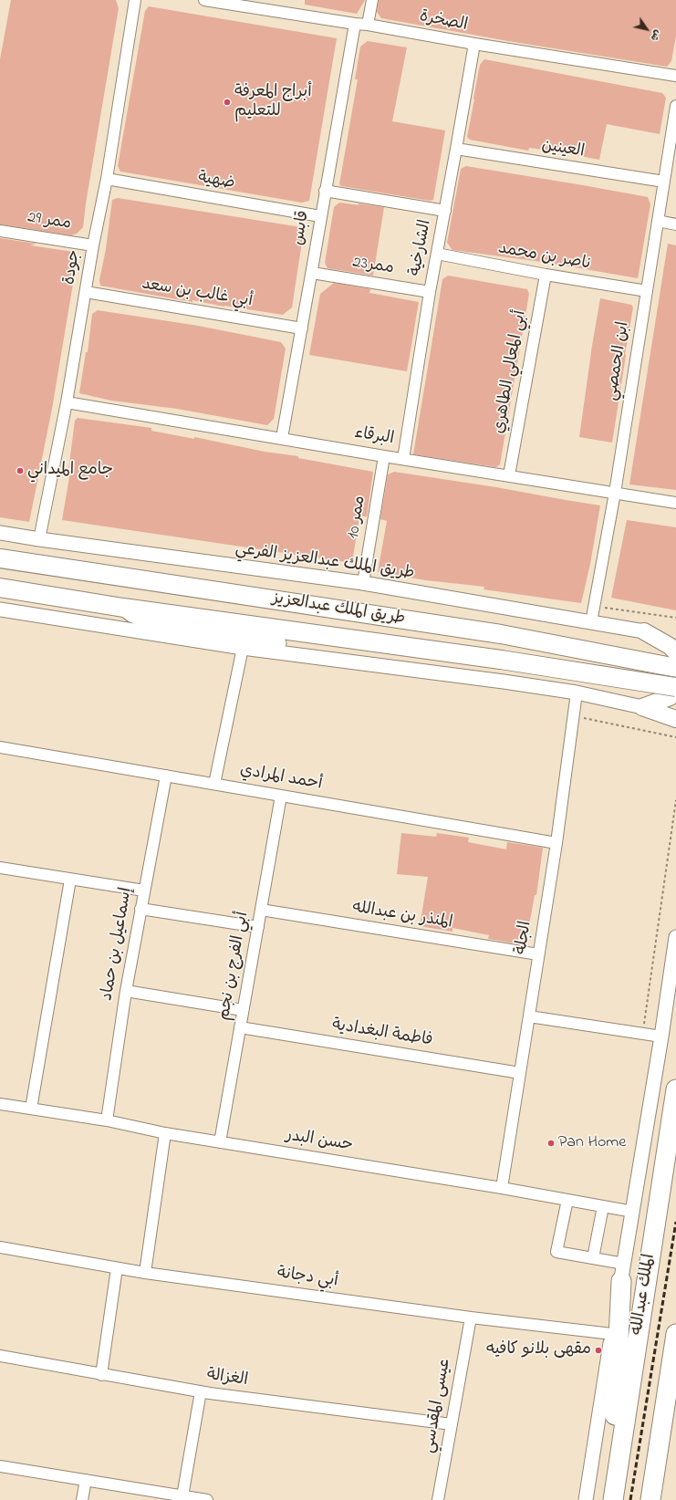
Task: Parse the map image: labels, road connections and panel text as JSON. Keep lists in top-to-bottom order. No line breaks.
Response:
{"streets":{"highway":["الملك عبدالله"],"main road":["طريق الملك عبدالعزيز"],"street":["الصخرة","العينين","ضهية","ممر 29","قابس","الشارخية","ناصر بن محمد","ممر23","جودة","أبي غالب بن سعد","ابن الحمصي","أبي المعالي الطاهري","البرقاء","ممر 10","طريق الملك عبدالعزيز الفرعي","أحمد المرادي","المنذر بن عبدالله","الجلة","إسماعيل بن حماد","أبي الفرج بن نجم","فاطمة البغدادية","حسن البدر","أبي دجانة","الغزالة","عيسى المقدسي"]},"crossings":[["الصخرة","قابس"],["الصخرة","الشارخية"],["العينين","الشارخية"],["العينين","ابن الحمصي"],["ضهية","قابس"],["ضهية","جودة"],["ممر 29","جودة"],["قابس","ممر23"],["قابس","أبي غالب بن سعد"],["قابس","البرقاء"],["الشارخية","ناصر بن محمد"],["الشارخية","ممر23"],["الشارخية","البرقاء"],["ناصر بن محمد","ابن الحمصي"],["ناصر بن محمد","أبي المعالي الطاهري"],["جودة","أبي غالب بن سعد"],["جودة","البرقاء"],["جودة","طريق الملك عبدالعزيز الفرعي"],["ابن الحمصي","البرقاء"],["ابن الحمصي","طريق الملك عبدالعزيز الفرعي"],["أبي المعالي الطاهري","البرقاء"],["البرقاء","ممر 10"],["ممر 10","طريق الملك عبدالعزيز الفرعي"],["أحمد المرادي","الجلة"],["أحمد المرادي","إسماعيل بن حماد"],["أحمد المرادي","أبي الفرج بن نجم"],["المنذر بن عبدالله","الجلة"],["المنذر بن عبدالله","أبي الفرج بن نجم"],["الجلة","فاطمة البغدادية"],["الجلة","حسن البدر"],["إسماعيل بن حماد","حسن البدر"],["أبي الفرج بن نجم","فاطمة البغدادية"],["أبي الفرج بن نجم","حسن البدر"],["أبي دجانة","عيسى المقدسي"],["الغزالة","عيسى المقدسي"]],"places":["أبراج المعرفة للتعليم","جامع الميداني","Pan Home","مقهى بلانو كافيه"],"north":"bottom right"}
